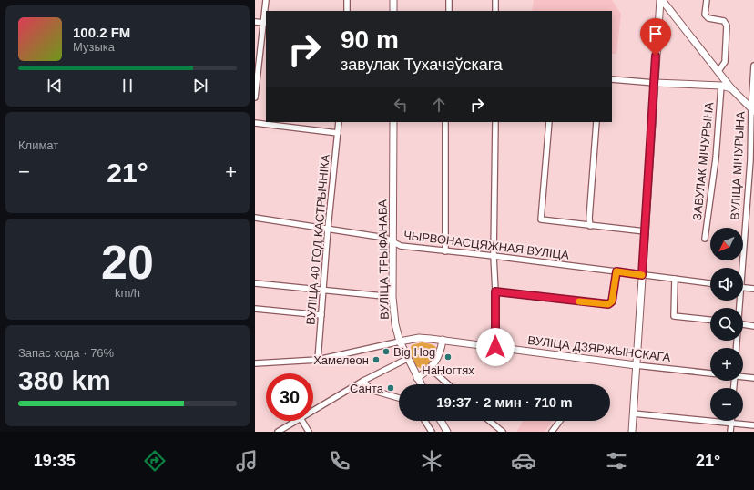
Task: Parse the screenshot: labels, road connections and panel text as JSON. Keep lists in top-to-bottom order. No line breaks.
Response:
{"streets":{"street":["ЗАВУЛАК МІЧУРЫНА","ВУЛІЦА МІЧУРЫНА","ВУЛІЦА 40 ГОД КАСТРЫЧНІКА","ЧЫРВОНАСЦЯЖНАЯ ВУЛІЦА","ВУЛІЦА ТРЫФАНАВА","ВУЛІЦА ДЗЯРЖЫНСКАГА"]},"crossings":[["ВУЛІЦА 40 ГОД КАСТРЫЧНІКА","ЧЫРВОНАСЦЯЖНАЯ ВУЛІЦА"],["ЧЫРВОНАСЦЯЖНАЯ ВУЛІЦА","ВУЛІЦА ТРЫФАНАВА"],["ВУЛІЦА ТРЫФАНАВА","ВУЛІЦА ДЗЯРЖЫНСКАГА"]],"places":["Big Hog","НаНогтях","Хамелеон","Санта"],"north":"bottom left","page":{"turn":["90 m","завулак Тухачэўскага"],"song":["100.2 FM","Музыка"],"tile":["Климат",["20","km/h"],["Запас хода · 76%","380 km"]],"heat":["−","21°","+"],"map_buttons":["+","−"],"limit":"30","trip":"19:37 · 2 мин · 710 m","tabs":["19:35","21°"]}}
